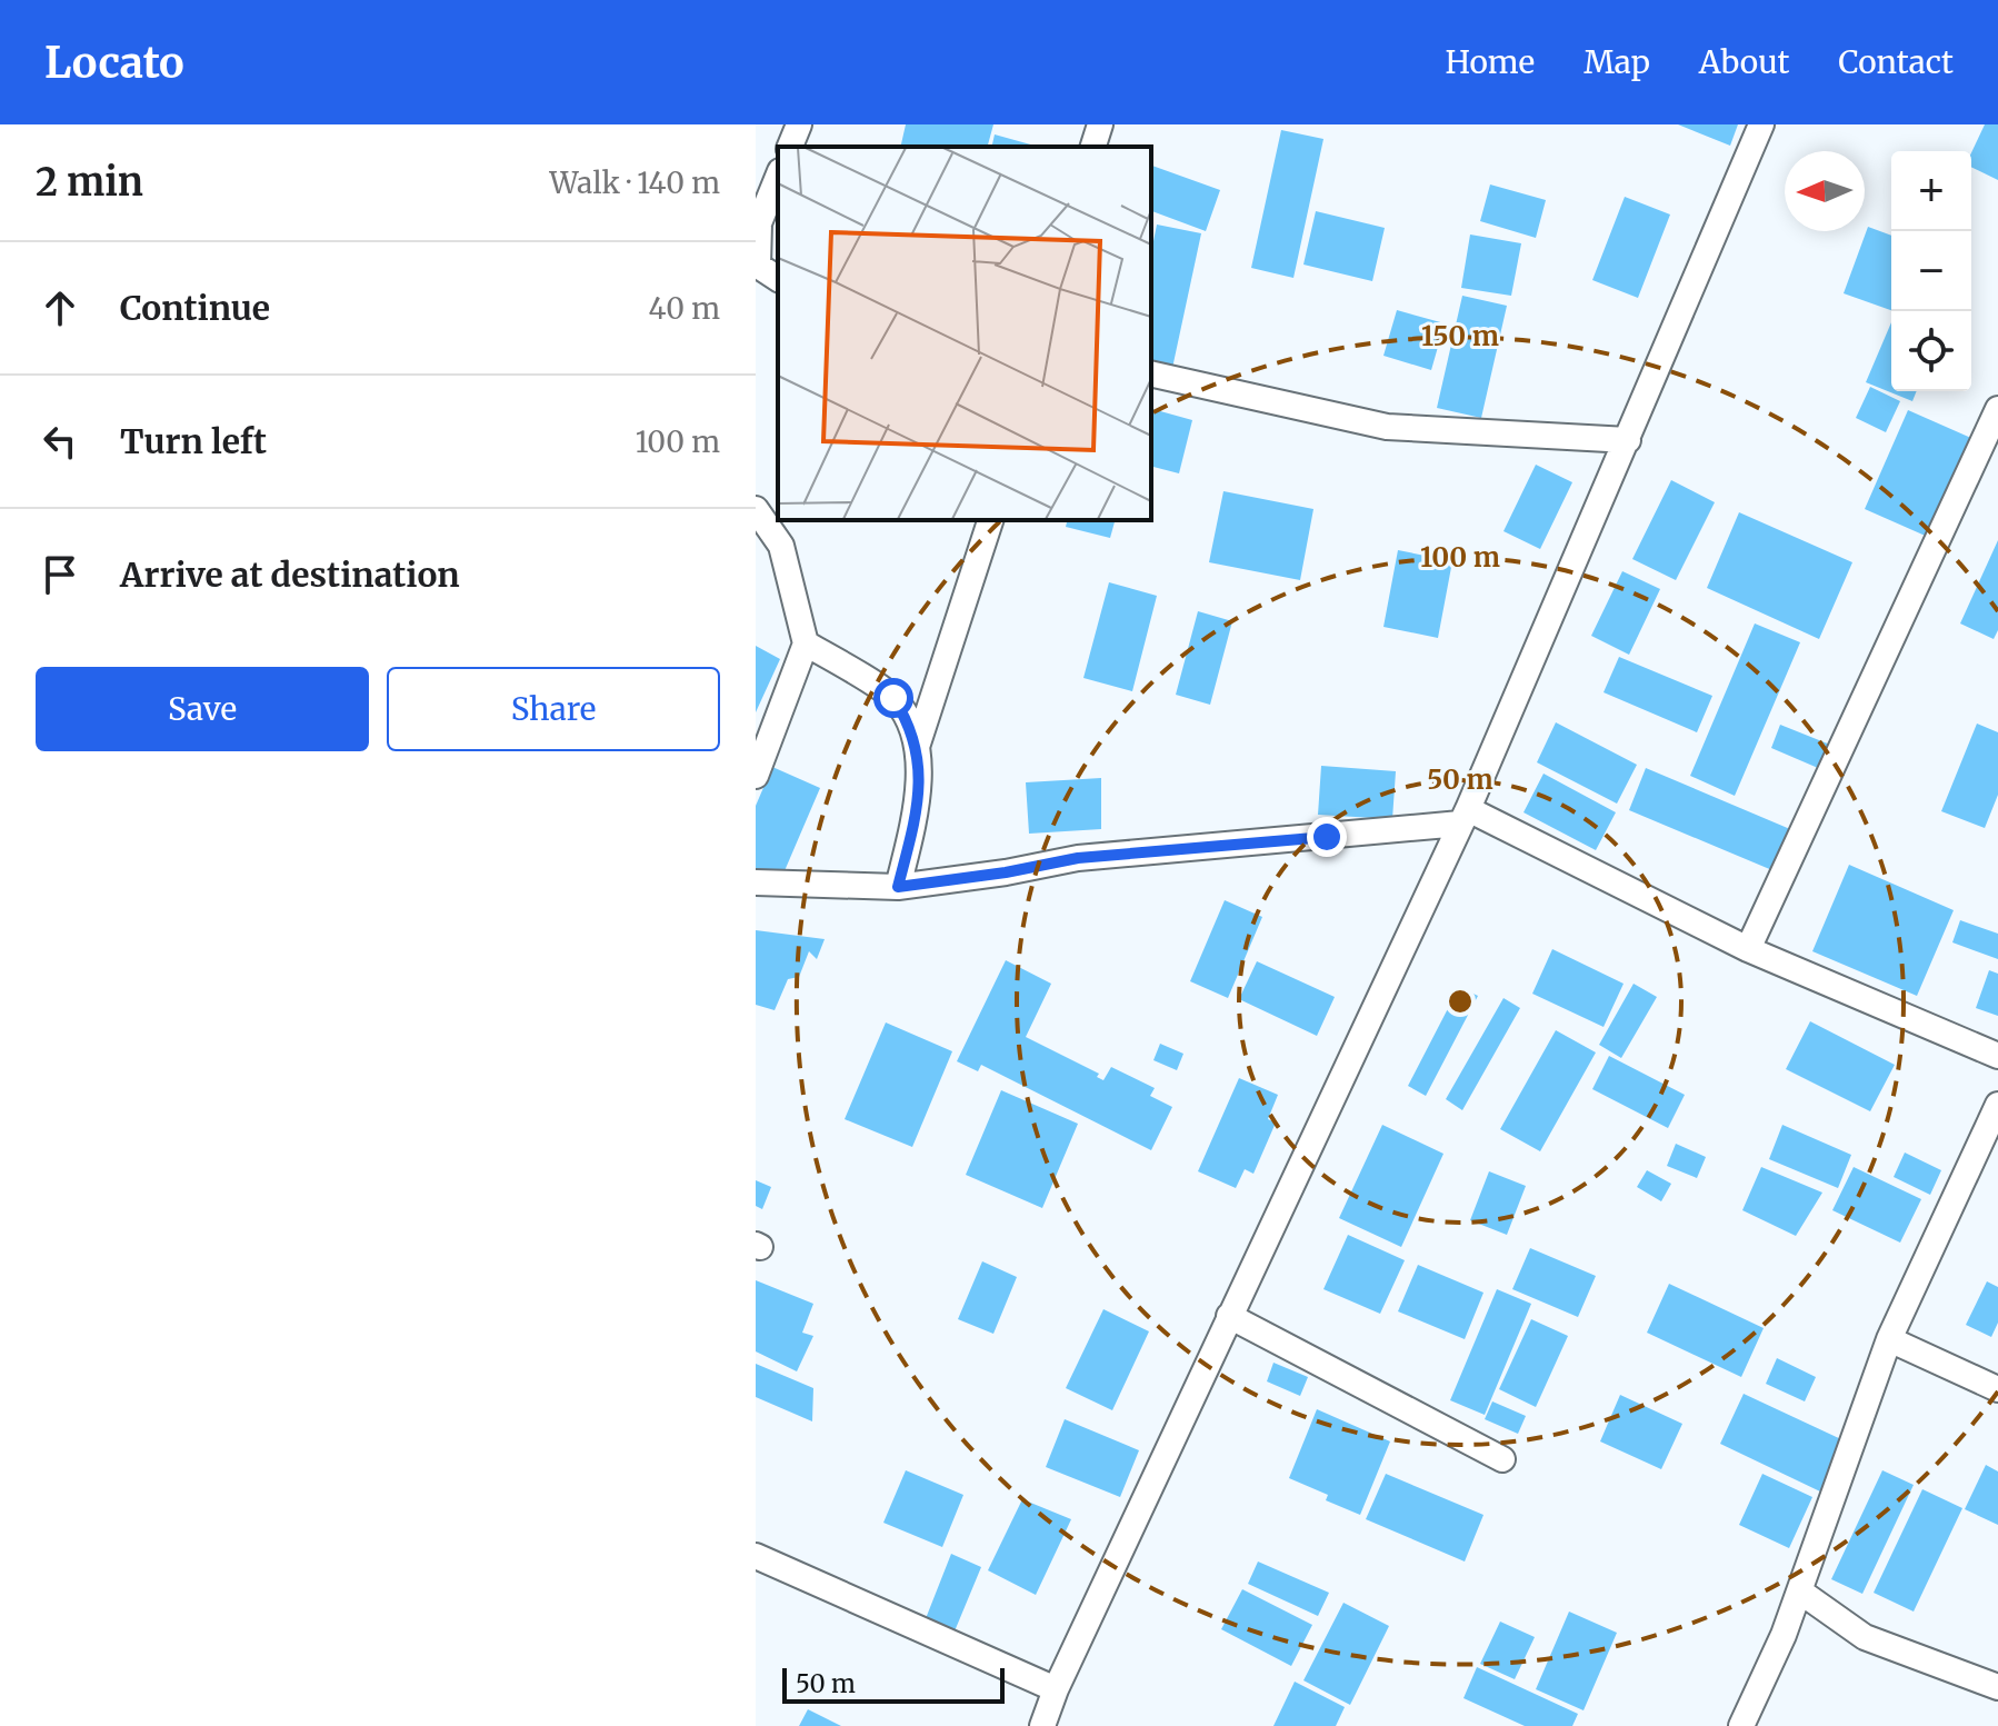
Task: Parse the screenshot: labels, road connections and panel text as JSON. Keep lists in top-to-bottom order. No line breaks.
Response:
{"scale_bar":"50 m","north":"left","page":{"header":"Locato","nav":["Home","Map","About","Contact"],"heading":["2 min","Walk · 140 m"],"map_buttons":["+","−"],"list":[["Continue","40 m"],["Turn left","100 m"],"Arrive at destination"],"buttons":["Save","Share"],"scale":"50 m"},"rings":["150 m","100 m","50 m"]}
